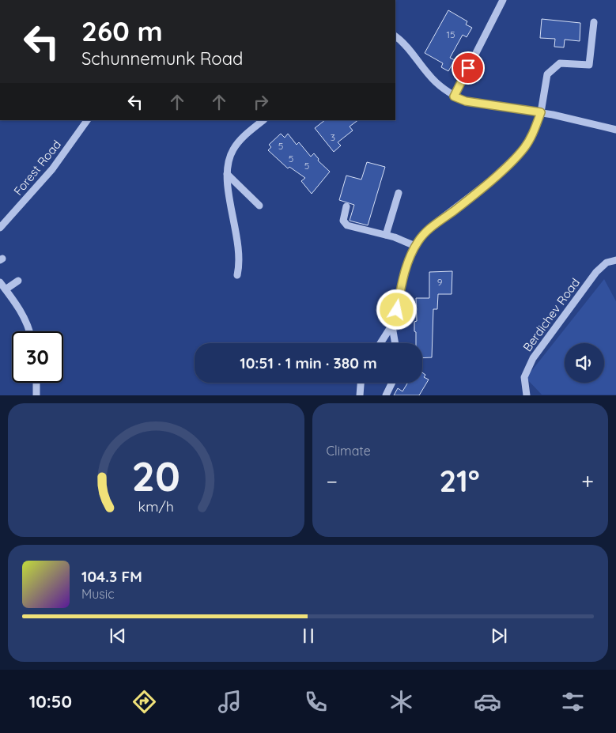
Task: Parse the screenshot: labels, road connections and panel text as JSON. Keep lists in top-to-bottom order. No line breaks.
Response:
{"streets":{"street":["Forest Road","Berdichev Road"]},"house_numbers":["15","3","5","5","5","9"],"page":{"turn":["260 m","Schunnemunk Road"],"limit":"30","trip":"10:51 · 1 min · 380 m","tile":"Climate","heat":["−","21°","+"],"song":["104.3 FM","Music"],"tabs":"10:50","gauge":["20","km/h"]}}
